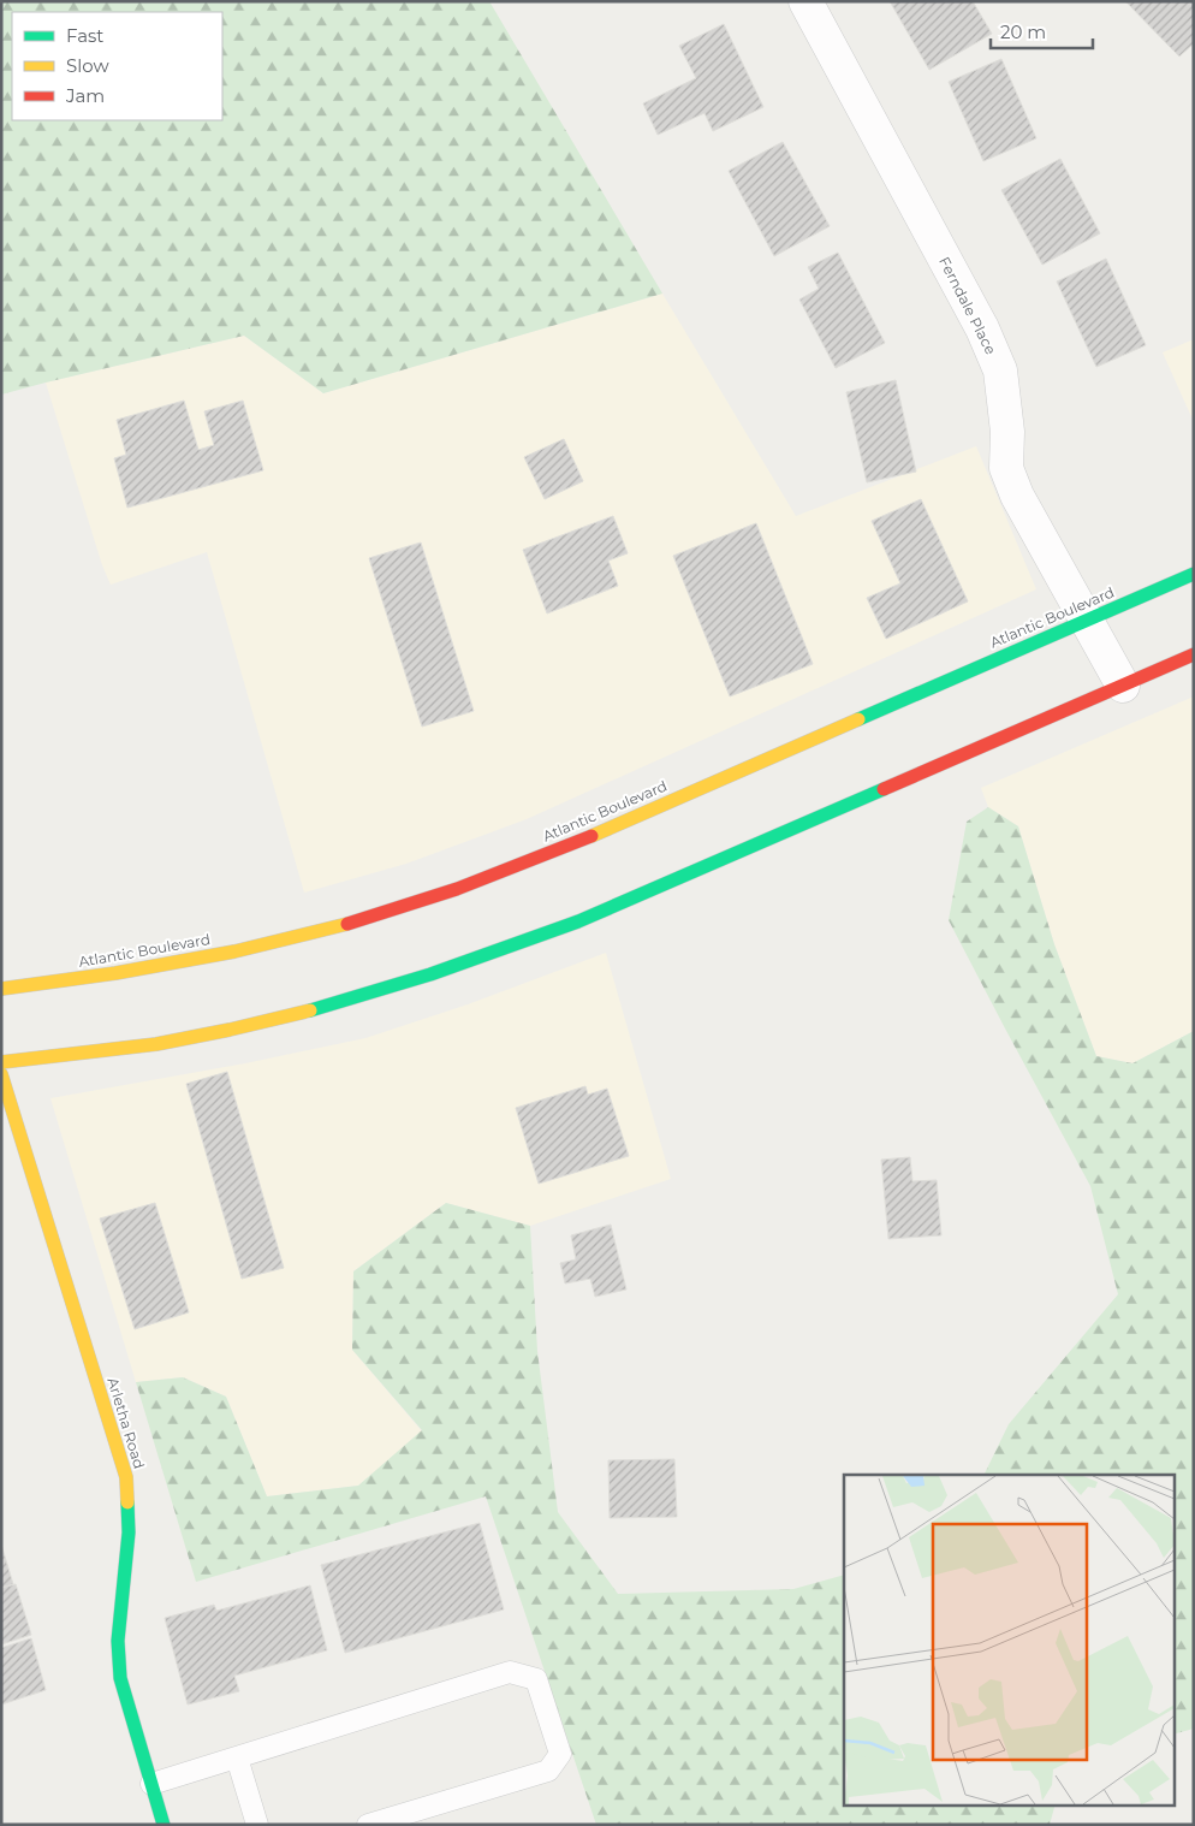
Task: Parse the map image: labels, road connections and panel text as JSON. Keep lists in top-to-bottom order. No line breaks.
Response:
{"streets":{"main road":["Atlantic Boulevard","Arletha Road"],"street":["Ferndale Place"]},"crossings":[["Ferndale Place","Atlantic Boulevard"]],"legend":["Fast","Slow","Jam"],"scale_bar":"20 m"}
